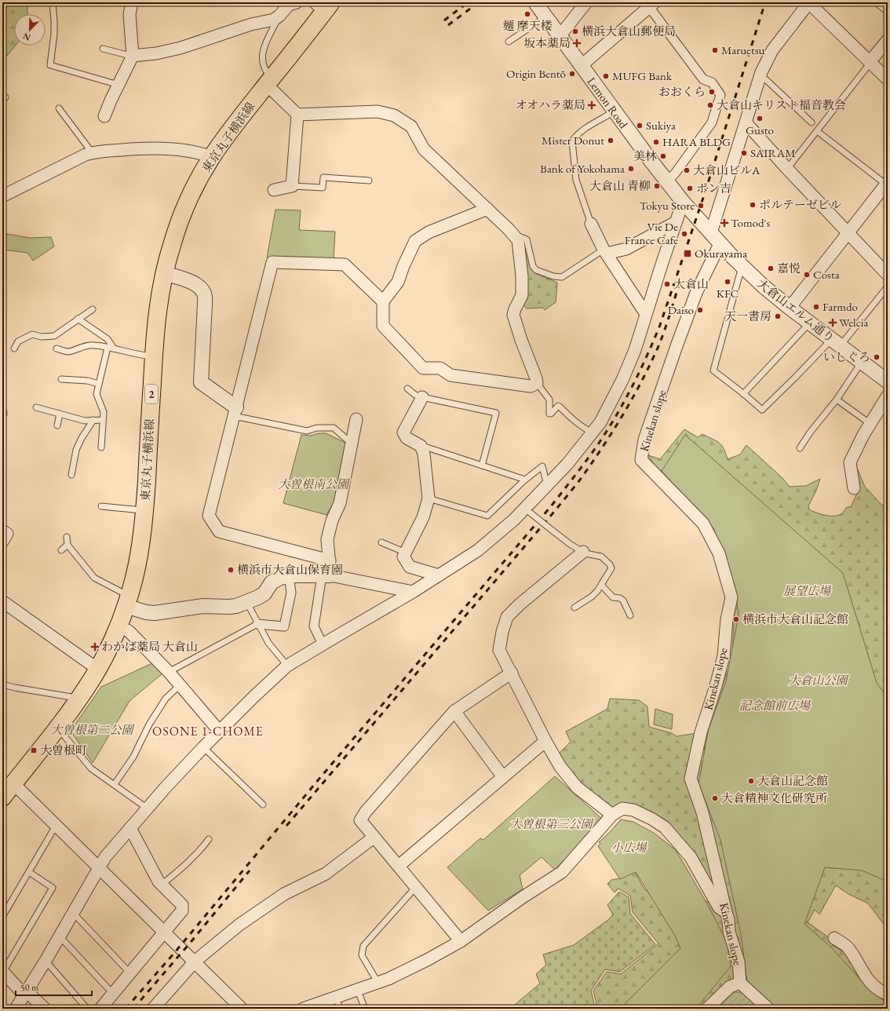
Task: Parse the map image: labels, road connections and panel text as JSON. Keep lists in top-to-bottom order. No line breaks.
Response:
{"streets":{"main road":["東京丸子横浜線","2"],"street":["Lemon Road","大倉山エルム通り","Kinekan slope"]},"crossings":[["Lemon Road","大倉山エルム通り"],["Lemon Road","Kinekan slope"],["大倉山エルム通り","Kinekan slope"]],"districts":["OSONE 1-CHOME"],"parks":["大曽根南公園","展望広場","大倉山公園","記念館前広場","大曽根第二公園","大曽根第三公園","小広場"],"places":{"other":["麺 摩天楼","横浜大倉山郵便局","Maruetsu","Origin Bentō","MUFG Bank","おおくら","大倉山キリスト福音教会","Gusto","Sukiya","Mister Donut","HARA BLDG","SAIRAM","美林","Bank of Yokohama","大倉山ビルA","大倉山 青柳","ポン吉","ポルテーゼビル","Tokyu Store","Vie De France Cafe","嘉悦","Costa","KFC","大倉山","Farmdo","Daiso","天一書房","いしぐろ","横浜市大倉山保育園","横浜市大倉山記念館","大倉山記念館","大倉精神文化研究所"],"health":["坂本薬局","オオハラ薬局","Tomod's","Welcia","わかば薬局 大倉山"],"transit":["Okurayama","大曽根町"]},"scale_bar":"50 m","north":"bottom left"}
